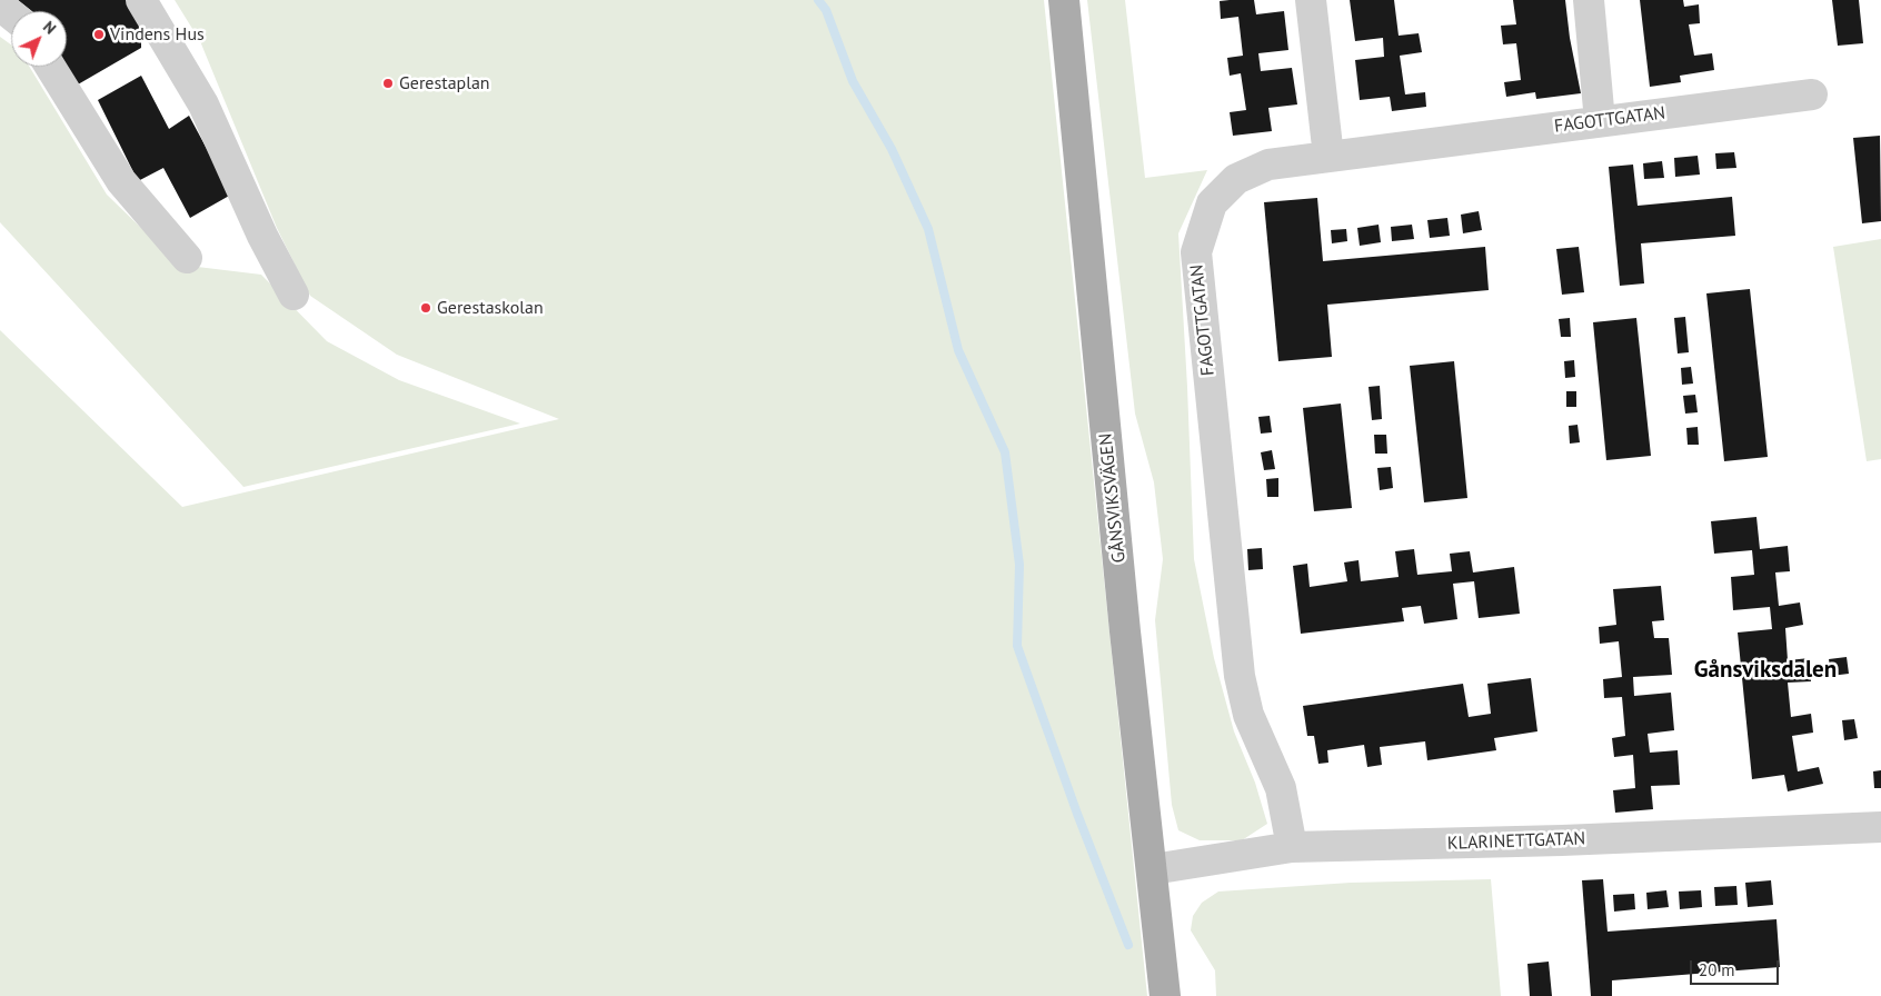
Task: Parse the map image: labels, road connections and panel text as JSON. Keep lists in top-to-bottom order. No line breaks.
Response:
{"streets":{"main road":["GÅNSVIKSVÄGEN"],"street":["FAGOTTGATAN","KLARINETTGATAN"]},"crossings":[["FAGOTTGATAN","KLARINETTGATAN"],["GÅNSVIKSVÄGEN","KLARINETTGATAN"]],"districts":["Gånsviksdalen"],"places":["Vindens Hus","Gerestaplan","Gerestaskolan"],"scale_bar":"20 m","north":"top right"}
